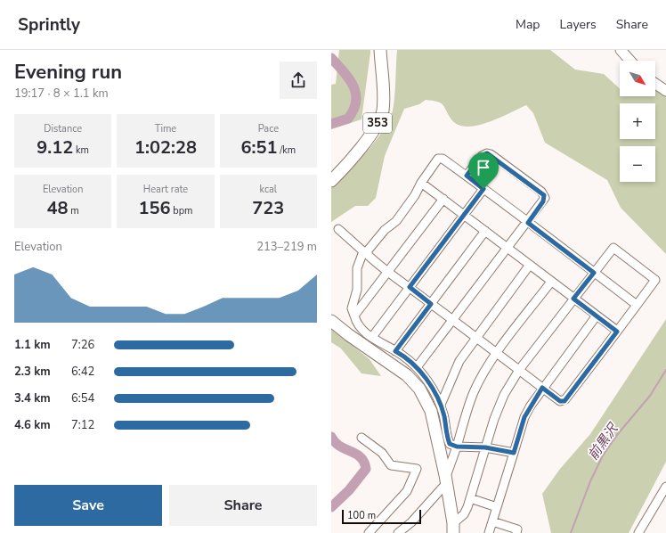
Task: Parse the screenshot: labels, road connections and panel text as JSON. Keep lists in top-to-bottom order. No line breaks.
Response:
{"streets":{"highway":["353"]},"water":["前黒沢"],"scale_bar":"100 m","north":"bottom right","page":{"header":"Sprintly","nav":["Map","Layers","Share"],"heading":["Evening run","19:17 · 8 × 1.1 km"],"map_buttons":["+","−"],"stats":[["Distance","9.12 km"],["Time","1:02:28"],["Pace","6:51 /km"],["Elevation","48 m"],["Heart rate","156 bpm"],["kcal","723"]],"chart":["Elevation","213–219 m"],"list":[{"name":"1.1 km","note":"7:26"},{"name":"2.3 km","note":"6:42"},{"name":"3.4 km","note":"6:54"},{"name":"4.6 km","note":"7:12"}],"buttons":["Save","Share"],"scale":"100 m"}}
